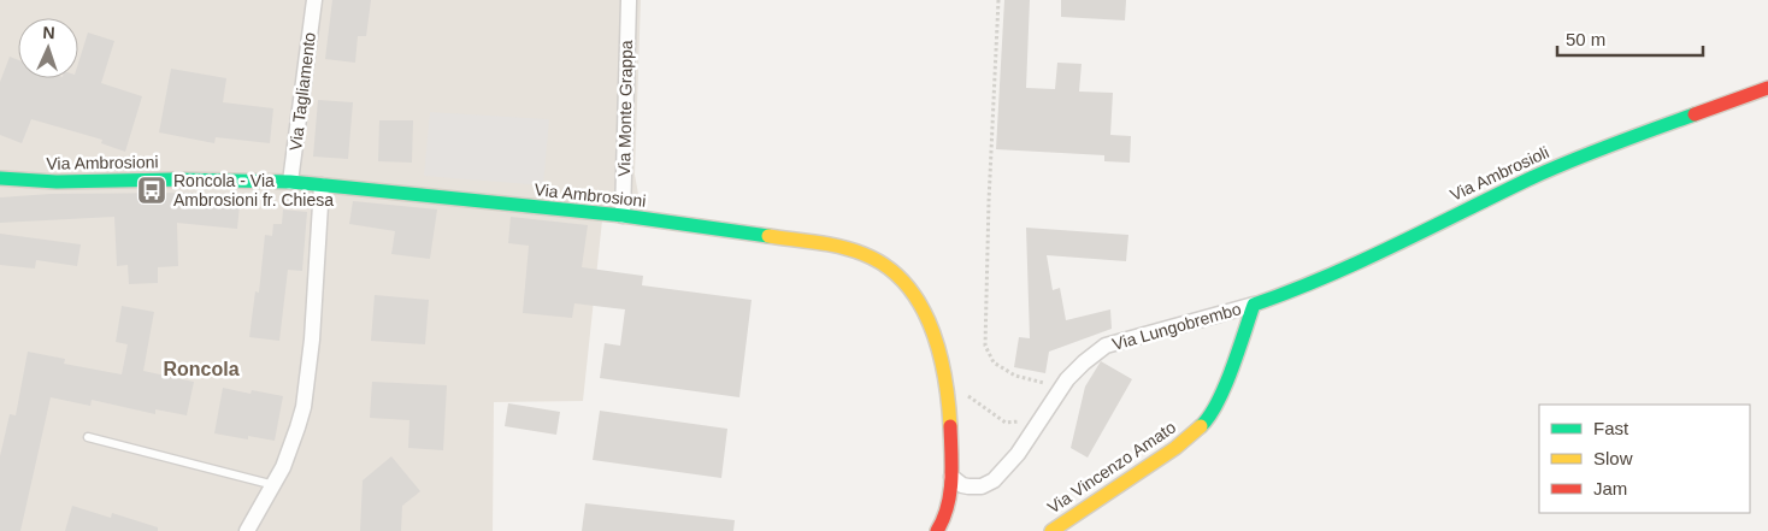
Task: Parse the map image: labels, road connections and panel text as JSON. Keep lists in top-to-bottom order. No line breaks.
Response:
{"streets":{"street":["Via Tagliamento","Via Monte Grappa","Via Ambrosioni","Via Ambrosioli","Via Lungobrembo","Via Vincenzo Amato"]},"crossings":[["Via Tagliamento","Via Ambrosioni"],["Via Monte Grappa","Via Ambrosioni"],["Via Ambrosioni","Via Lungobrembo"],["Via Ambrosioli","Via Lungobrembo"],["Via Ambrosioli","Via Vincenzo Amato"],["Via Lungobrembo","Via Vincenzo Amato"]],"districts":["Roncola"],"places":{"bus stop":["Roncola - Via Ambrosioni fr. Chiesa"]},"legend":["Fast","Slow","Jam"],"scale_bar":"50 m","north":"top"}
